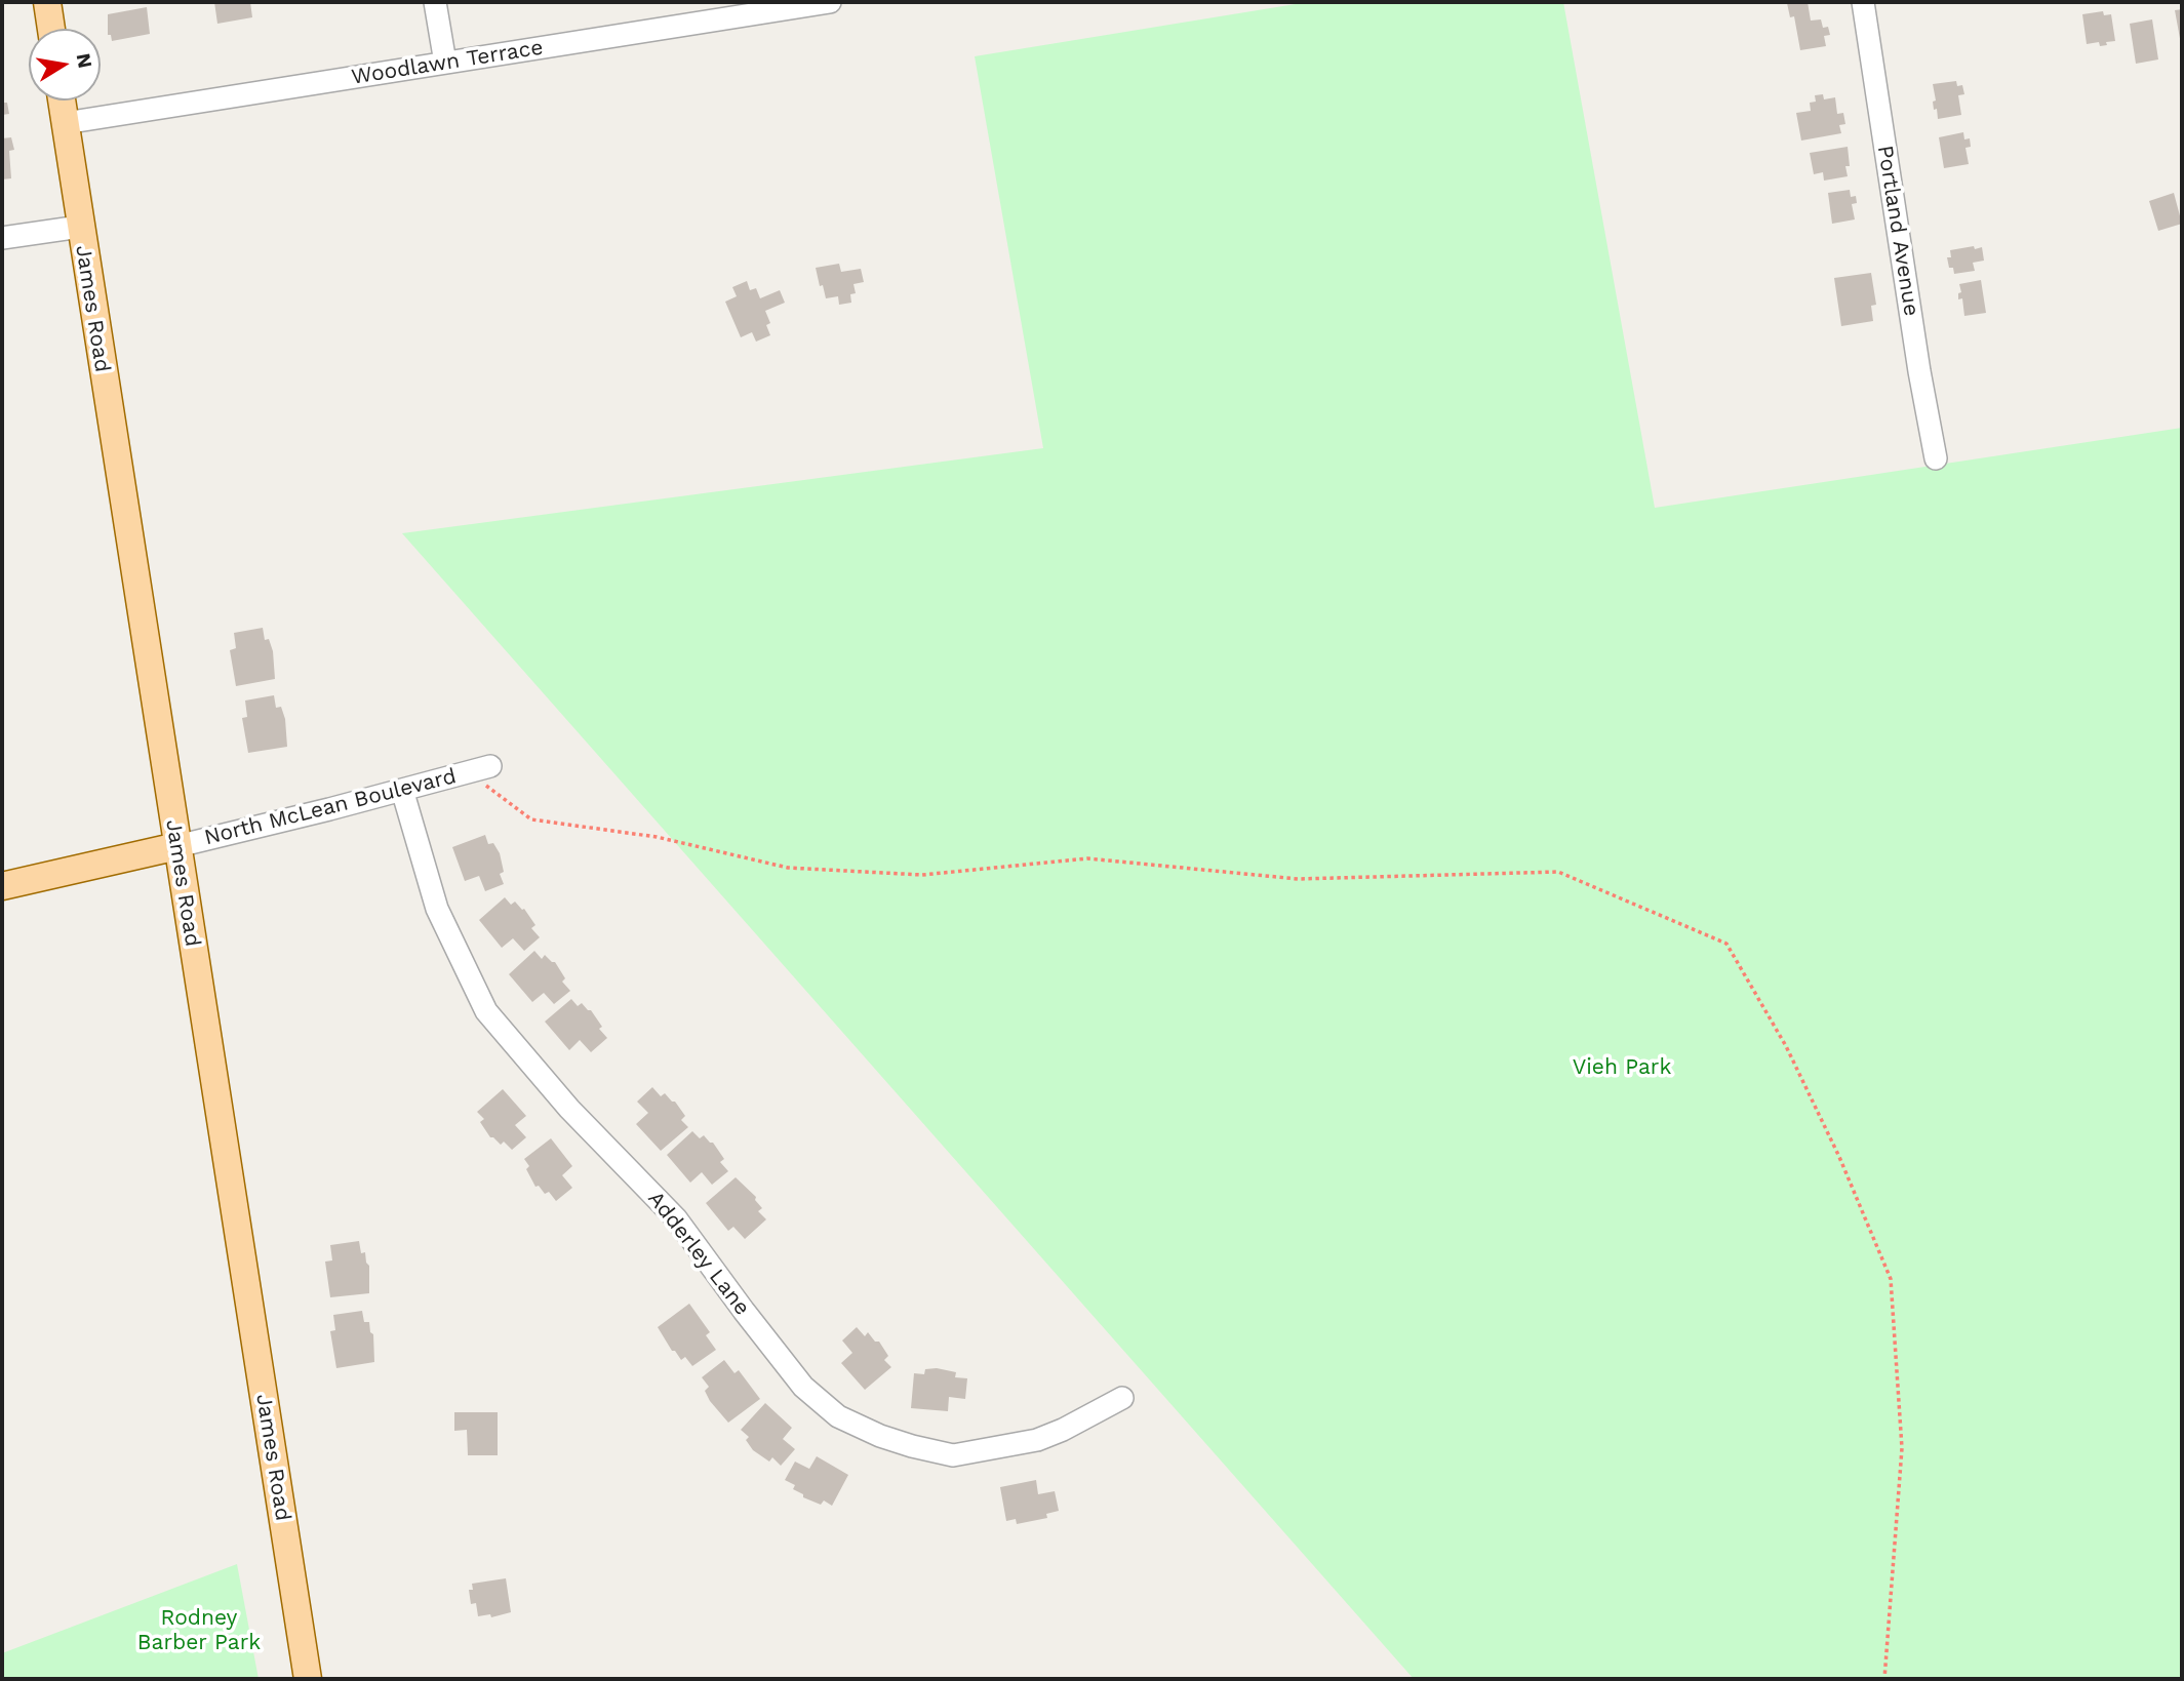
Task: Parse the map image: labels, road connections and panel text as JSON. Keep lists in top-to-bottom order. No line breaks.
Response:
{"streets":{"main road":["James Road","North McLean Boulevard"],"street":["Woodlawn Terrace","Portland Avenue","Adderley Lane"]},"crossings":[["Woodlawn Terrace","James Road"],["James Road","North McLean Boulevard"],["North McLean Boulevard","Adderley Lane"]],"parks":["Vieh Park","Rodney Barber Park"],"north":"right"}
